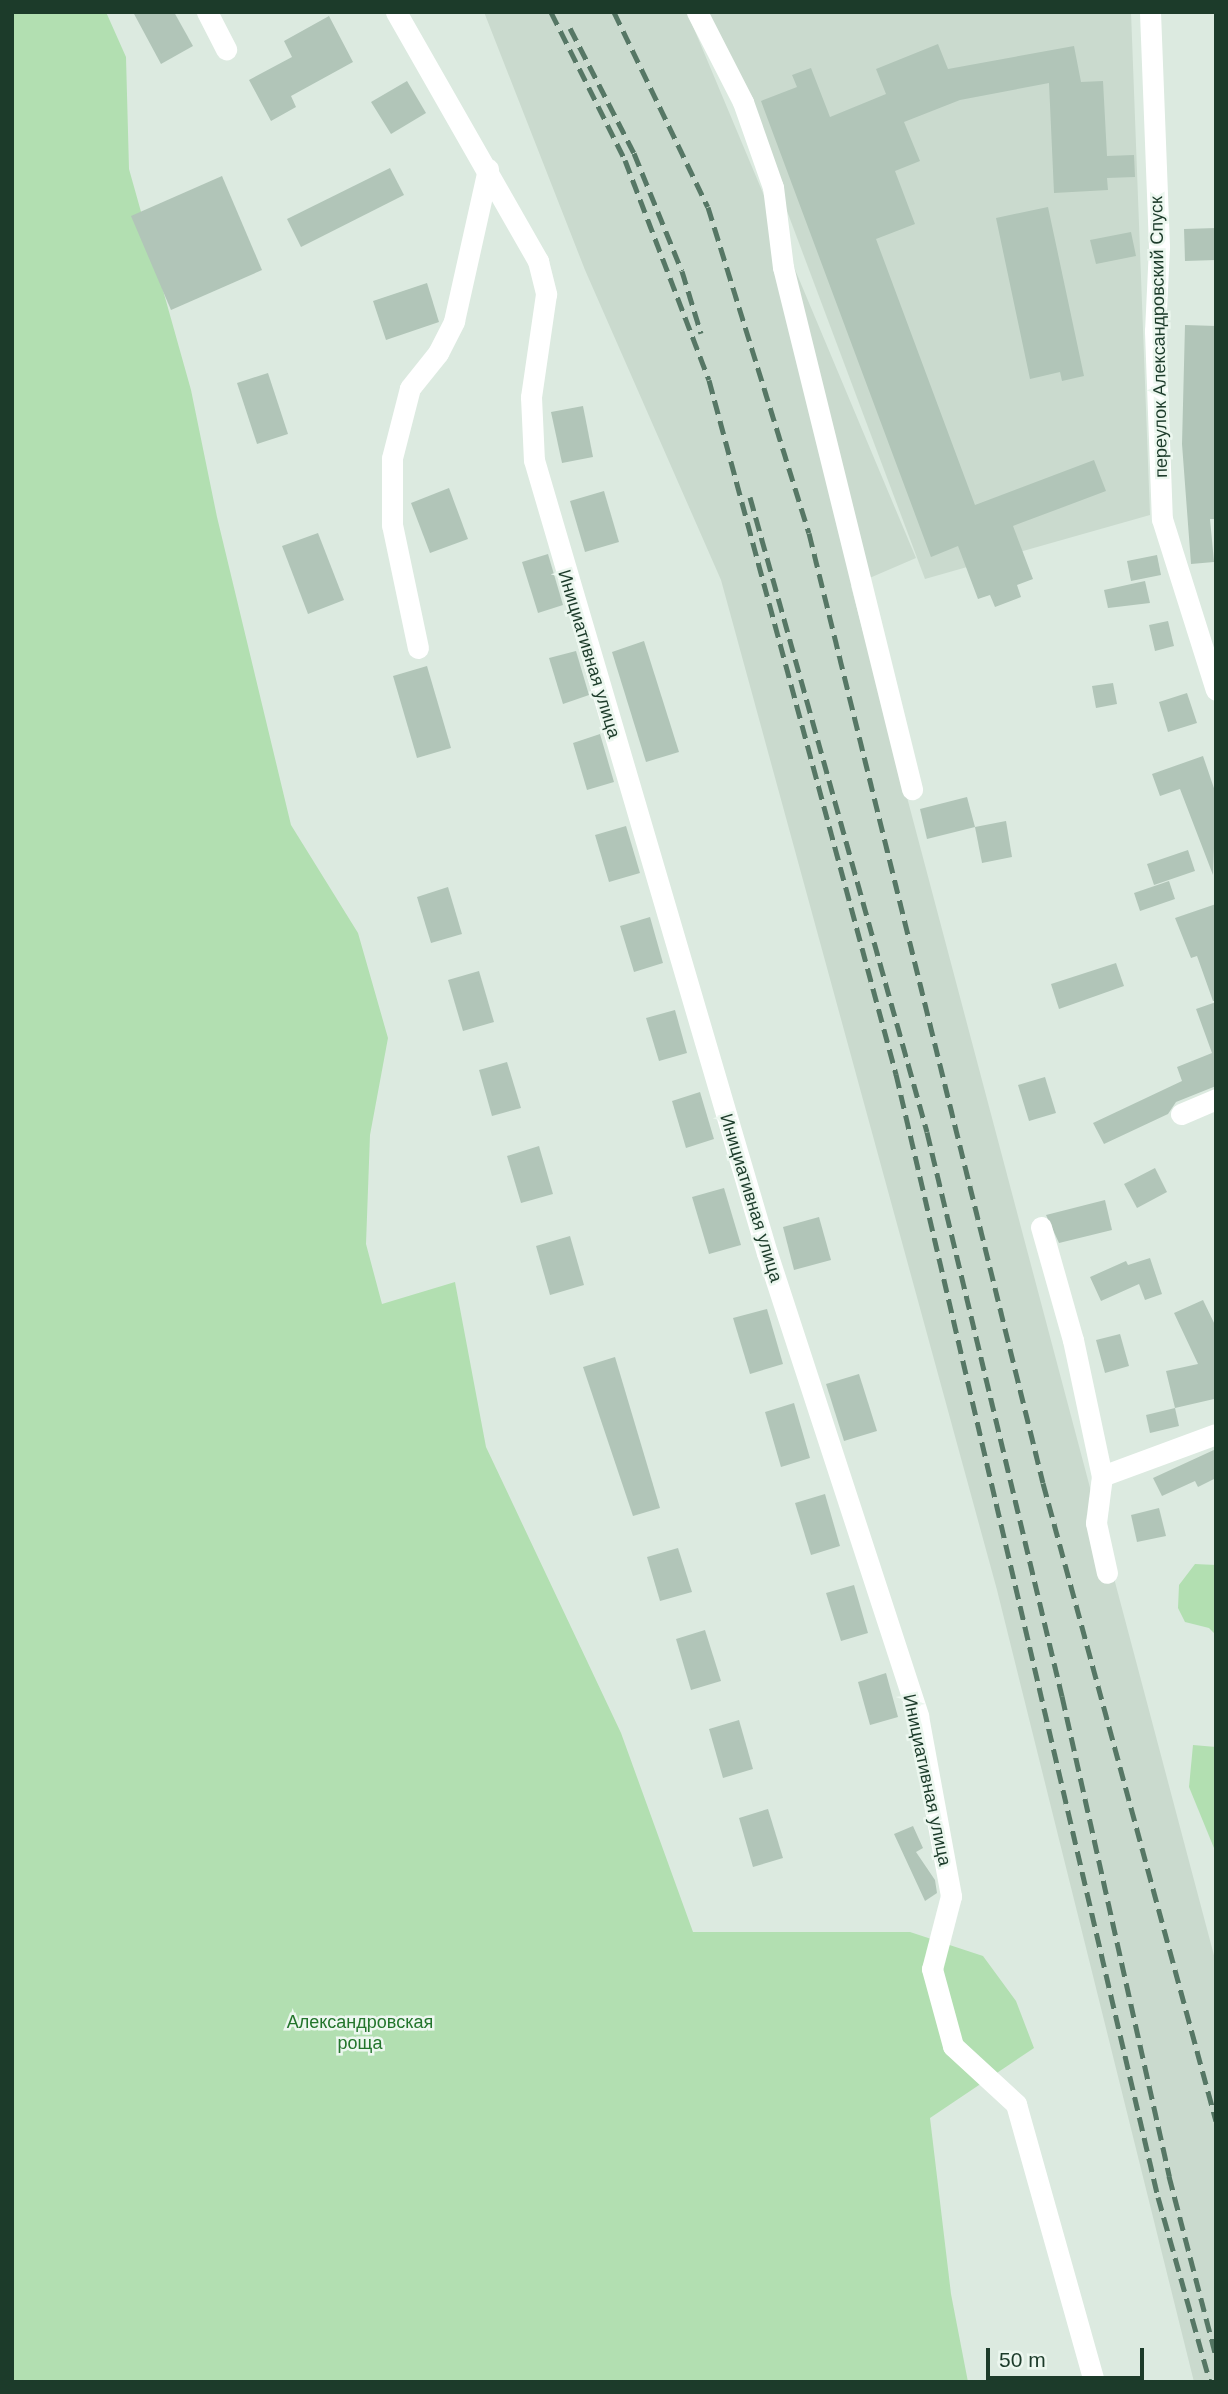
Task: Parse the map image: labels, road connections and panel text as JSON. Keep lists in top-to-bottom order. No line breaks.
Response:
{"streets":{"street":["переулок Александровский Спуск","Инициативная улица"]},"parks":["Александровская роща"],"scale_bar":"50 m"}
